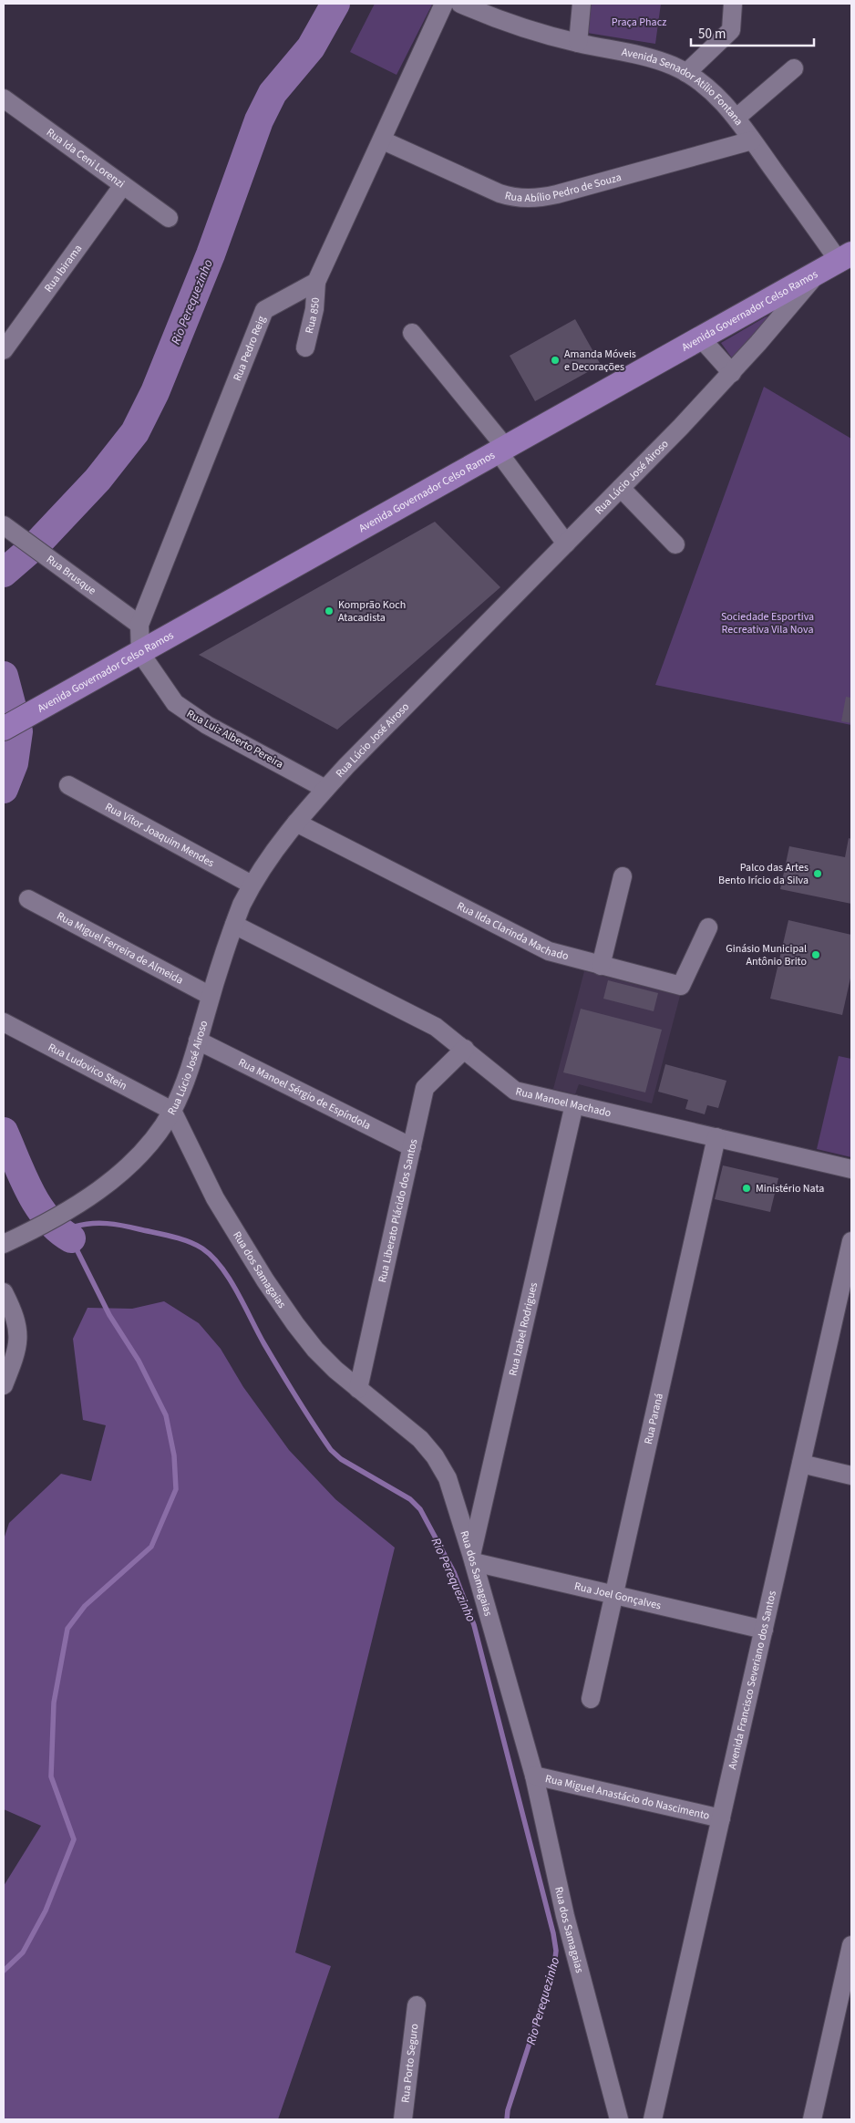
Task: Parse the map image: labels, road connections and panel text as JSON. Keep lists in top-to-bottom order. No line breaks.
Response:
{"streets":{"main road":["Avenida Governador Celso Ramos"],"street":["Avenida Senador Atílio Fontana","Rua Ida Ceni Lorenzi","Rua Abílio Pedro de Souza","Rua Ibirama","Rua 850","Rua Pedro Reig","Rua Lúcio José Airoso","Rua Brusque","Rua Luiz Alberto Pereira","Rua Vítor Joaquim Mendes","Rua Ilda Clarinda Machado","Rua Miguel Ferreira de Almeida","Rua Ludovico Stein","Rua Manoel Sérgio de Espíndola","Rua Manoel Machado","Rua Liberato Plácido dos Santos","Rua dos Samagaias","Rua Izabel Rodrigues","Rua Paraná","Rua Joel Gonçalves","Avenida Francisco Severiano dos Santos","Rua Miguel Anastácio do Nascimento","Rua Porto Seguro"]},"crossings":[["Avenida Senador Atílio Fontana","Rua Abílio Pedro de Souza"],["Avenida Senador Atílio Fontana","Avenida Governador Celso Ramos"],["Avenida Senador Atílio Fontana","Rua Lúcio José Airoso"],["Rua Ida Ceni Lorenzi","Rua Ibirama"],["Avenida Governador Celso Ramos","Rua Pedro Reig"],["Avenida Governador Celso Ramos","Rua Lúcio José Airoso"],["Avenida Governador Celso Ramos","Rua Luiz Alberto Pereira"],["Rua 850","Rua Pedro Reig"],["Rua Pedro Reig","Rua Brusque"],["Rua Pedro Reig","Rua Luiz Alberto Pereira"],["Rua Lúcio José Airoso","Rua Luiz Alberto Pereira"],["Rua Lúcio José Airoso","Rua Vítor Joaquim Mendes"],["Rua Lúcio José Airoso","Rua Ilda Clarinda Machado"],["Rua Lúcio José Airoso","Rua Miguel Ferreira de Almeida"],["Rua Lúcio José Airoso","Rua Ludovico Stein"],["Rua Lúcio José Airoso","Rua Manoel Sérgio de Espíndola"],["Rua Lúcio José Airoso","Rua Manoel Machado"],["Rua Lúcio José Airoso","Rua dos Samagaias"],["Rua Ludovico Stein","Rua dos Samagaias"],["Rua Manoel Sérgio de Espíndola","Rua Liberato Plácido dos Santos"],["Rua Manoel Machado","Rua Liberato Plácido dos Santos"],["Rua Manoel Machado","Rua Izabel Rodrigues"],["Rua Manoel Machado","Rua Paraná"],["Rua Liberato Plácido dos Santos","Rua dos Samagaias"],["Rua dos Samagaias","Rua Izabel Rodrigues"],["Rua dos Samagaias","Rua Joel Gonçalves"],["Rua dos Samagaias","Rua Miguel Anastácio do Nascimento"],["Rua Izabel Rodrigues","Rua Joel Gonçalves"],["Rua Paraná","Rua Joel Gonçalves"],["Rua Joel Gonçalves","Avenida Francisco Severiano dos Santos"],["Avenida Francisco Severiano dos Santos","Rua Miguel Anastácio do Nascimento"]],"water":["Rio Perequezinho"],"parks":["Praça Phacz","Sociedade Esportiva Recreativa Vila Nova"],"places":["Amanda Móveis e Decorações","Komprão Koch Atacadista","Palco das Artes Bento Irício da Silva","Ginásio Municipal Antônio Brito","Ministério Nata"],"scale_bar":"50 m"}
